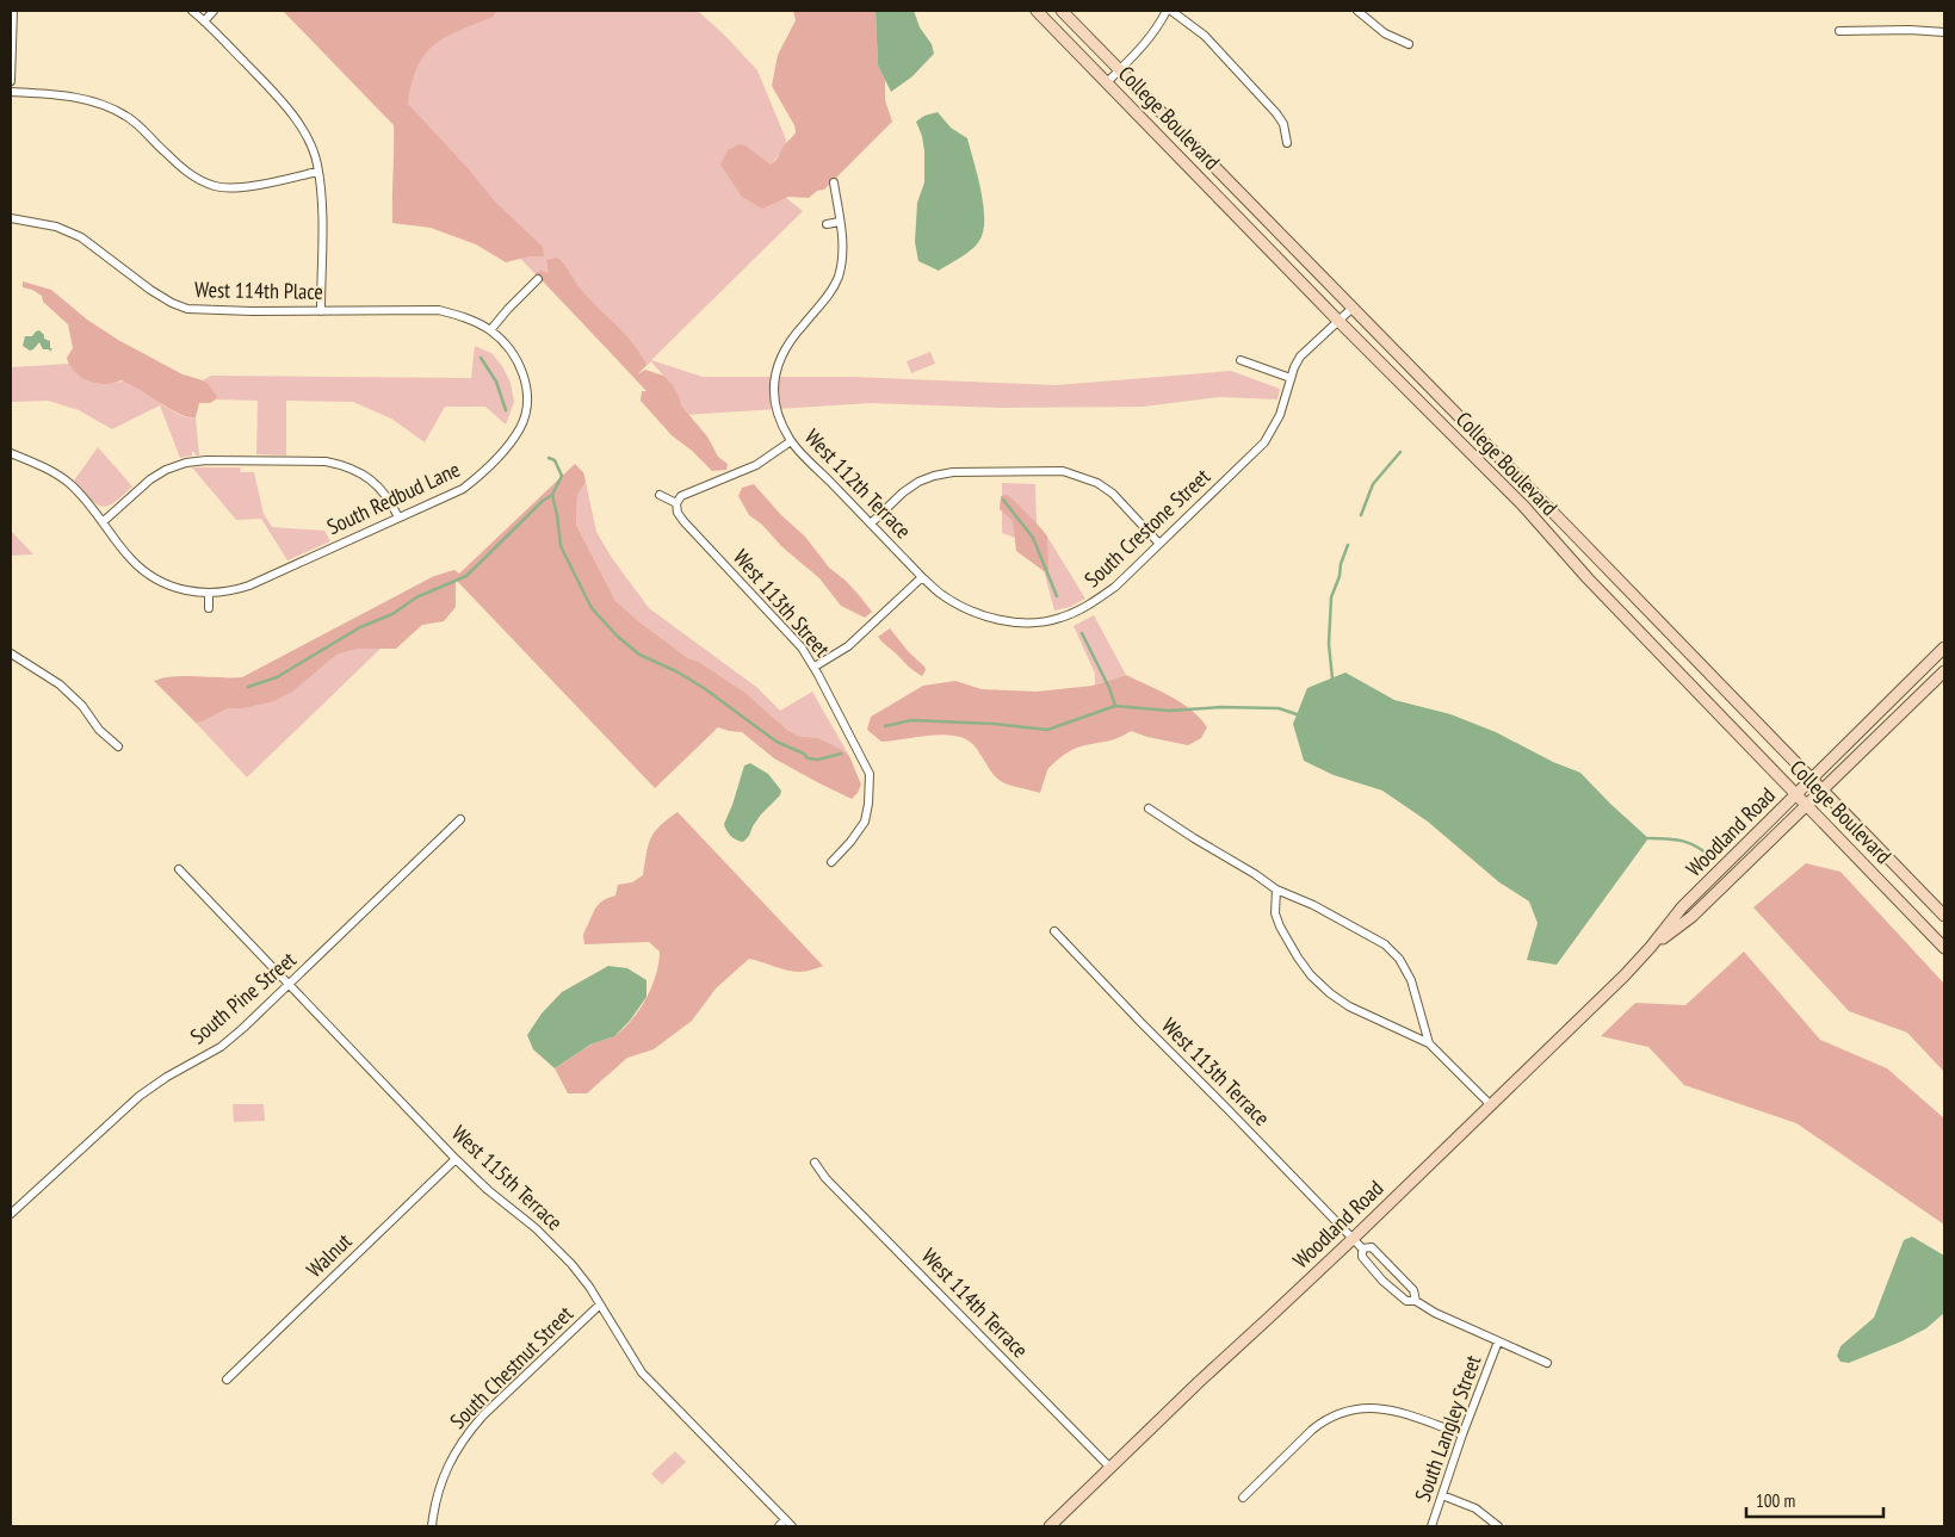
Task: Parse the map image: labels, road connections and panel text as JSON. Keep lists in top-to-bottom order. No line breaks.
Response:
{"streets":{"main road":["College Boulevard","Woodland Road"],"street":["West 114th Place","West 112th Terrace","South Redbud Lane","South Crestone Street","West 113th Street","South Pine Street","West 113th Terrace","West 115th Terrace","Walnut","West 114th Terrace","South Chestnut Street","South Langley Street"]},"crossings":[["College Boulevard","South Crestone Street"],["College Boulevard","Woodland Road"],["West 114th Place","South Redbud Lane"],["West 112th Terrace","South Crestone Street"],["Woodland Road","West 113th Terrace"],["Woodland Road","West 114th Terrace"],["South Pine Street","West 115th Terrace"],["West 115th Terrace","Walnut"],["West 115th Terrace","South Chestnut Street"]],"scale_bar":"100 m"}
